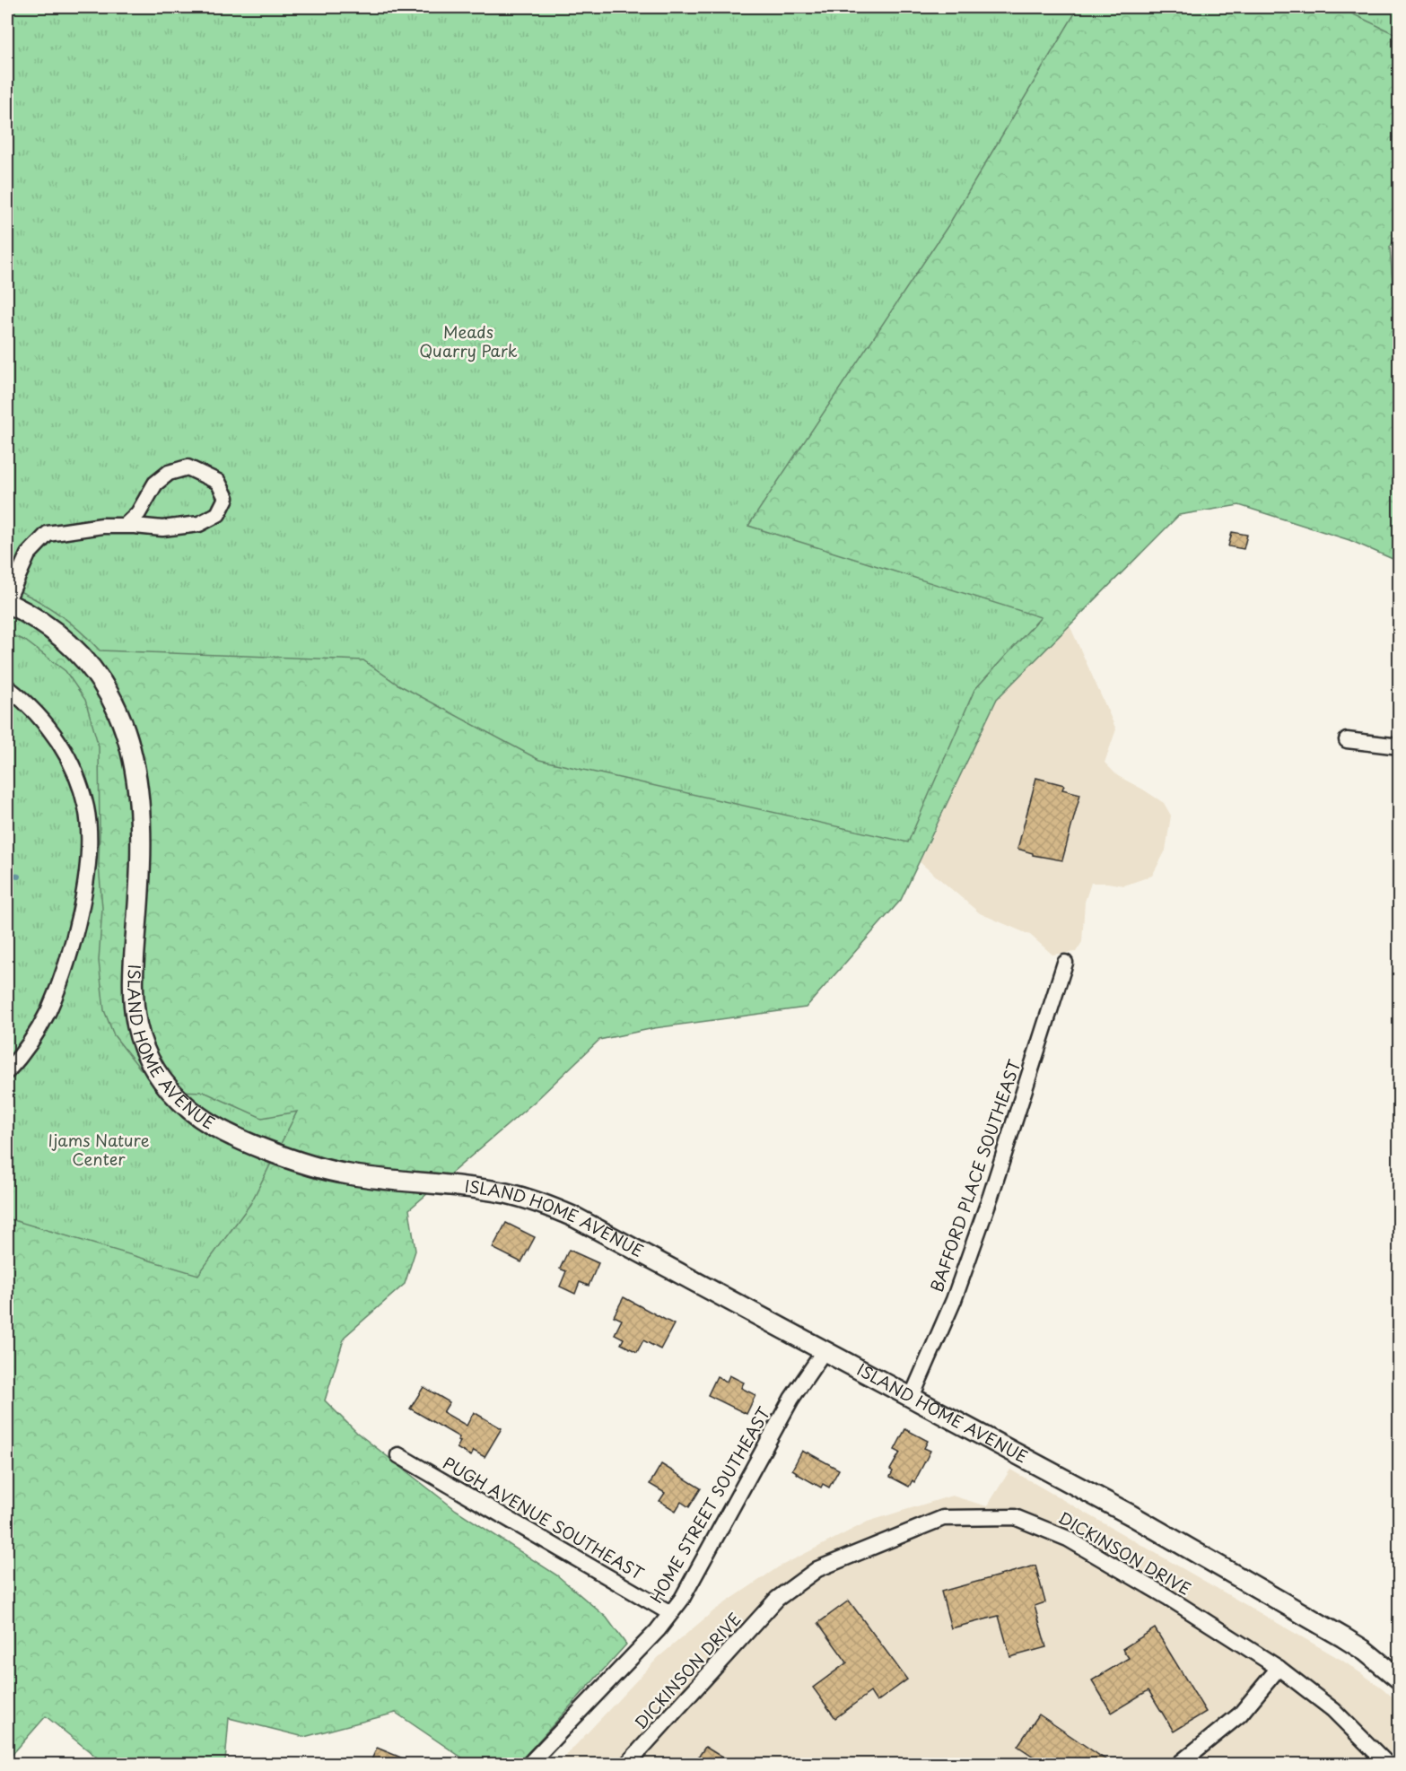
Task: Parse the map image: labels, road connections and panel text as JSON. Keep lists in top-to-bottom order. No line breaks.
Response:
{"streets":{"street":["ISLAND HOME AVENUE","BAFFORD PLACE SOUTHEAST","HOME STREET SOUTHEAST","PUGH AVENUE SOUTHEAST","DICKINSON DRIVE"]},"crossings":[["ISLAND HOME AVENUE","BAFFORD PLACE SOUTHEAST"],["ISLAND HOME AVENUE","HOME STREET SOUTHEAST"],["HOME STREET SOUTHEAST","PUGH AVENUE SOUTHEAST"]],"parks":["Meads Quarry Park","Ijams Nature Center"]}
